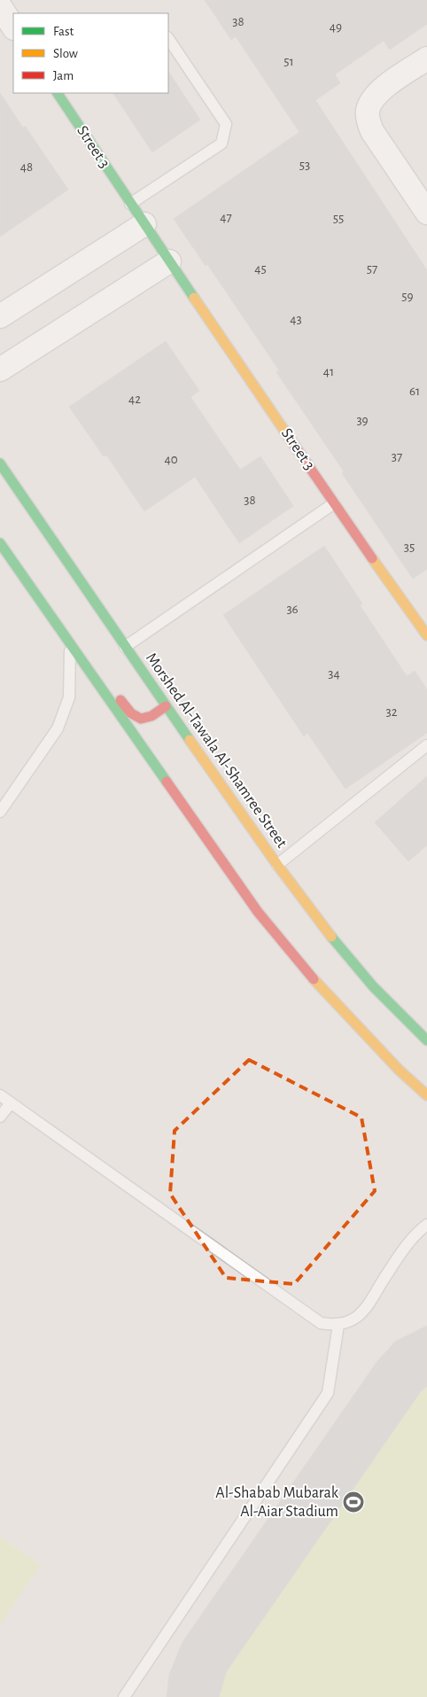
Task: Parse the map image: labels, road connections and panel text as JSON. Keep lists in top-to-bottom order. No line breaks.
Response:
{"streets":{"main road":["Street 3","Morshed Al-Tawala Al-Shamree Street"]},"places":{"sports":["Al-Shabab Mubarak Al-Aiar Stadium"]},"house_numbers":["38","49","51","53","48","47","55","45","57","59","43","41","61","42","39","37","40","38","35","36","34","32"],"legend":["Fast","Slow","Jam"]}
